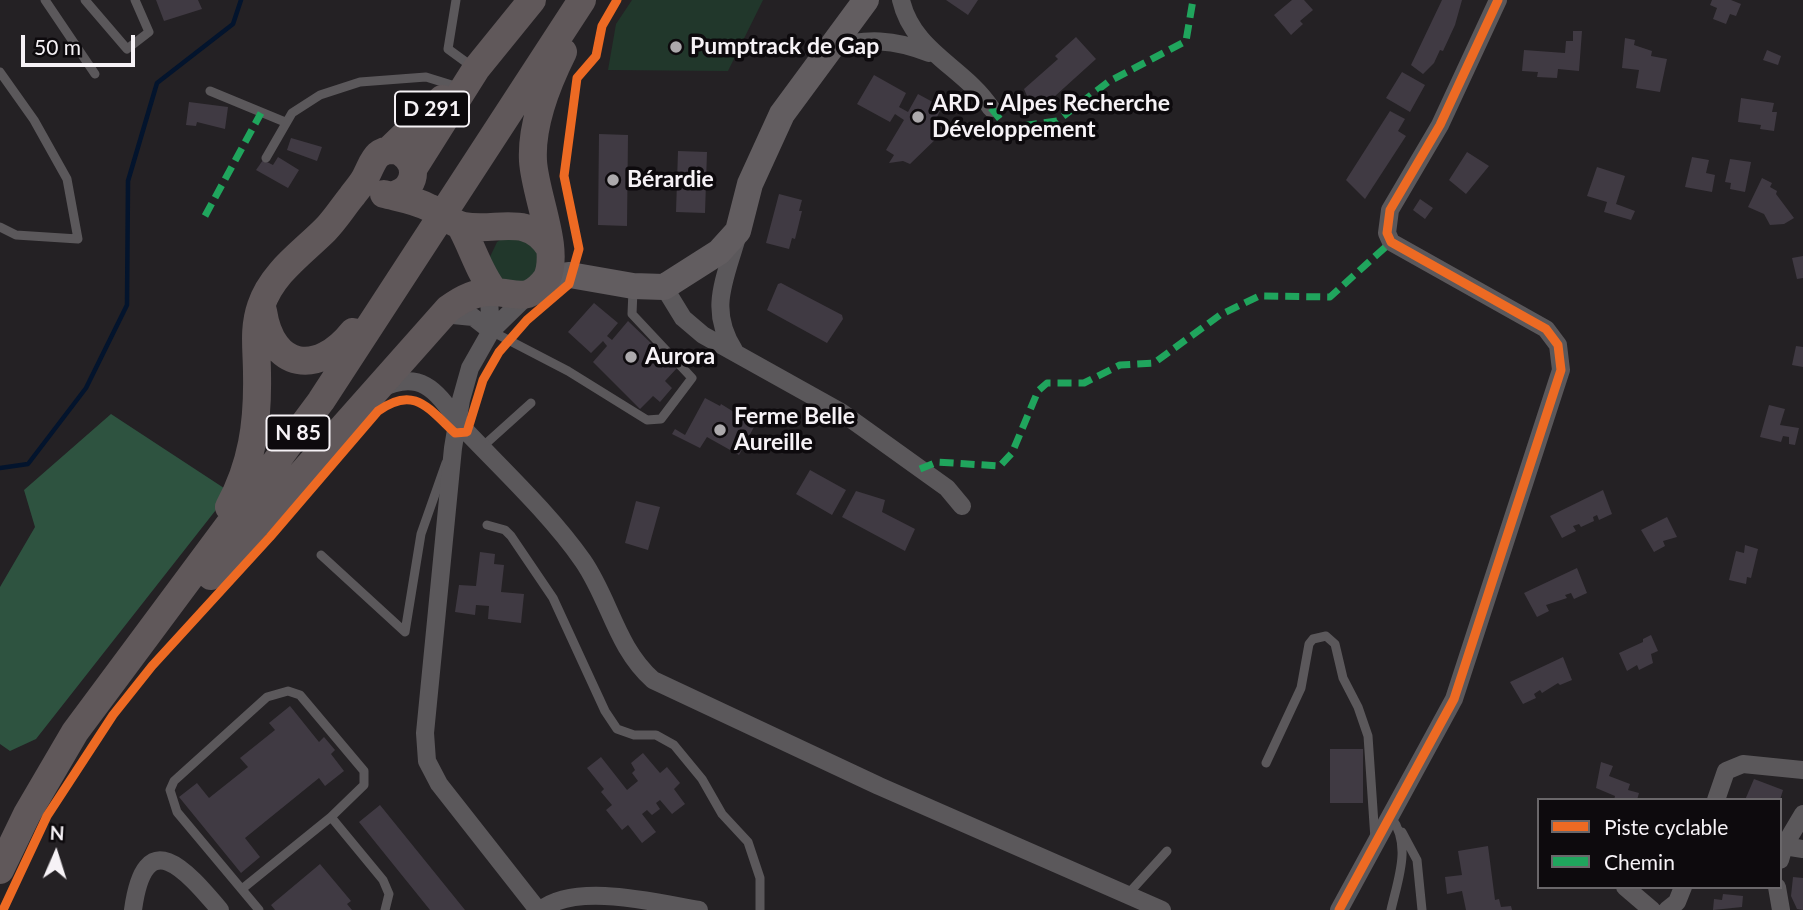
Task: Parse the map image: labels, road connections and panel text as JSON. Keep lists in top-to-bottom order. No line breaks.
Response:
{"streets":{"main road":["D 291","N 85"]},"crossings":[["D 291","N 85"]],"places":["Pumptrack de Gap","ARD - Alpes Recherche Développement","Bérardie","Aurora","Ferme Belle Aureille"],"legend":["Piste cyclable","Chemin"],"scale_bar":"50 m","north":"top"}
